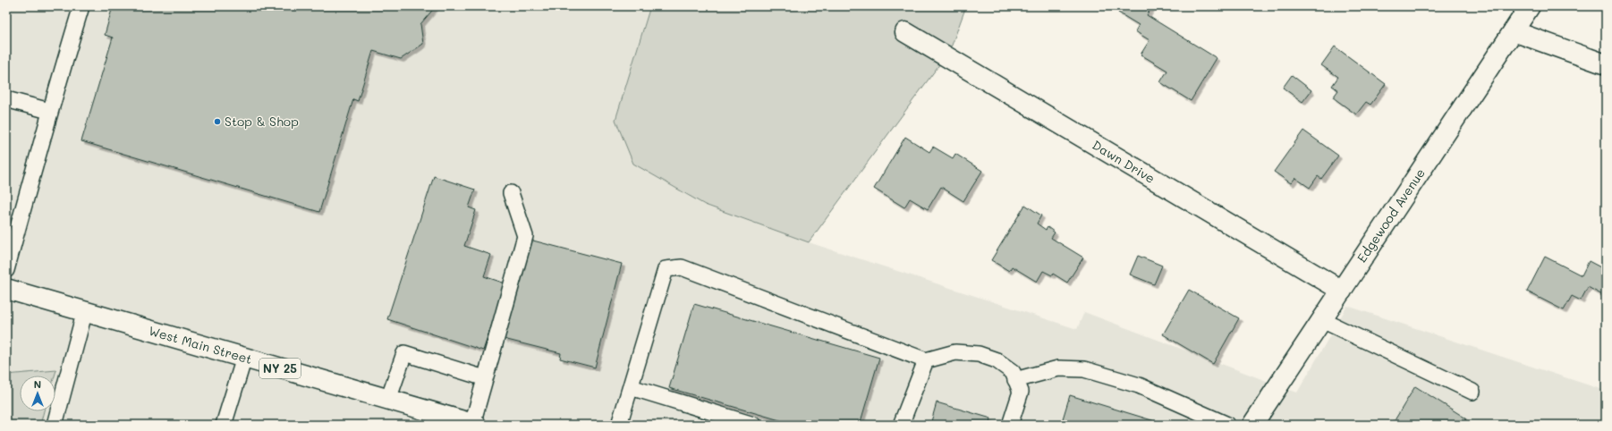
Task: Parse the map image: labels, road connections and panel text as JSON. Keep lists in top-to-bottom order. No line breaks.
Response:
{"streets":{"main road":["Dawn Drive","Edgewood Avenue","West Main Street","NY 25"]},"crossings":[["Dawn Drive","Edgewood Avenue"]],"places":["Stop & Shop"],"north":"top"}
